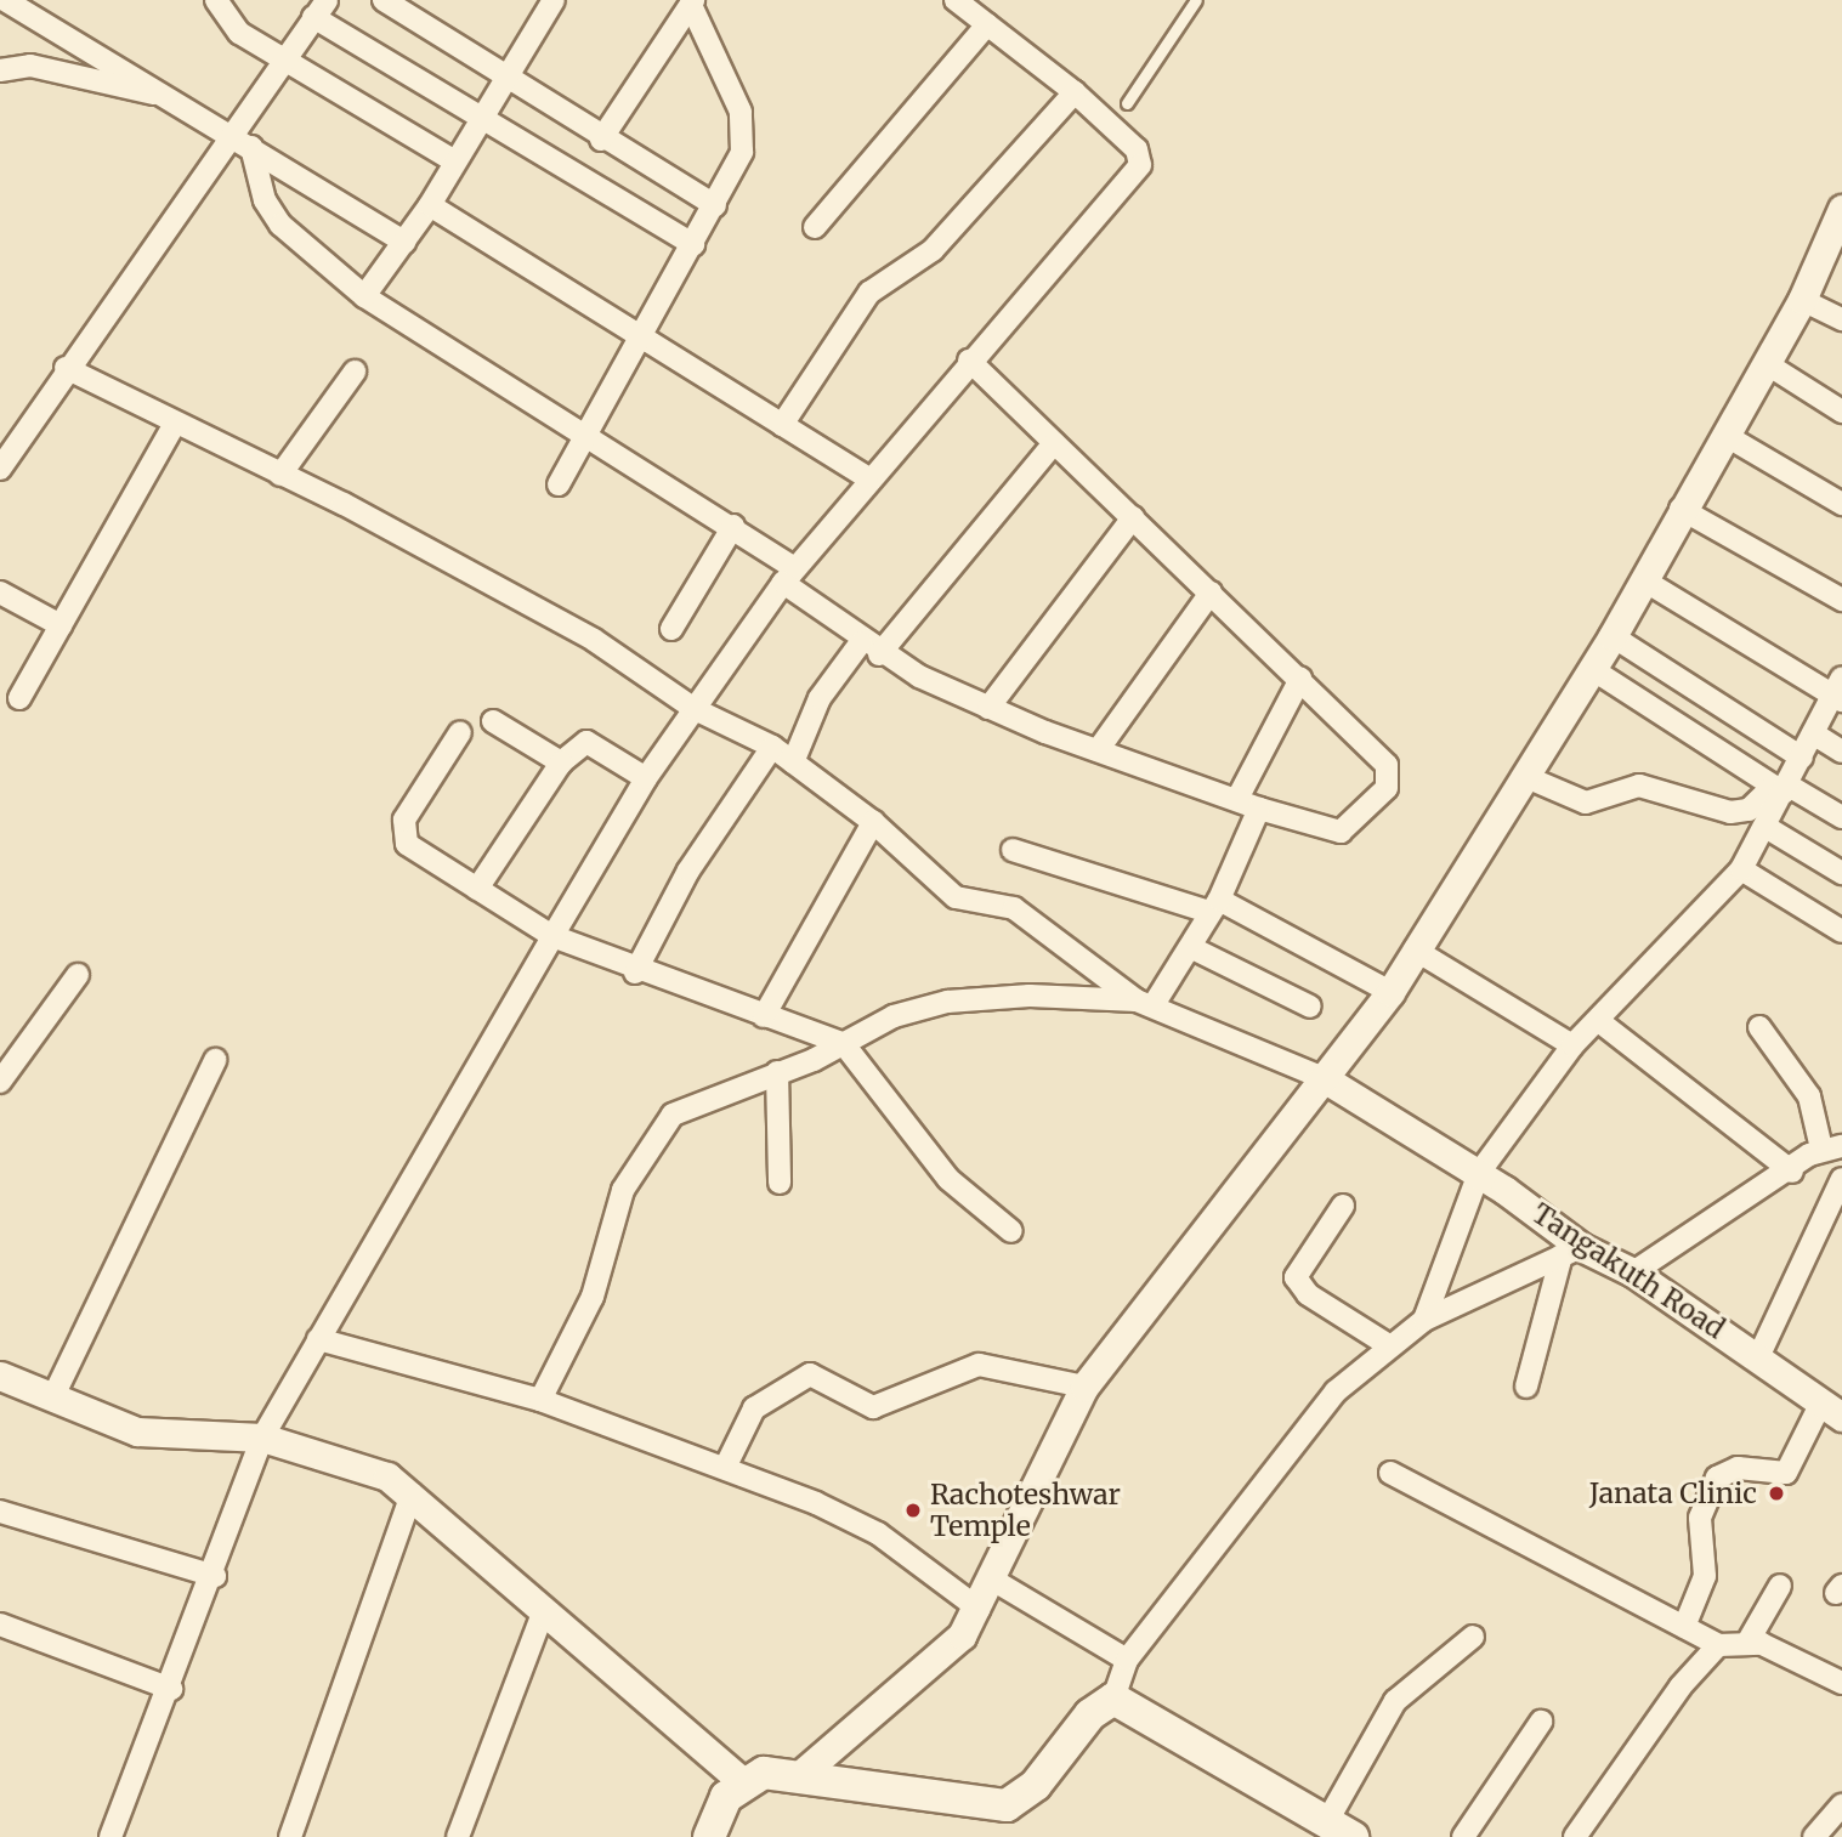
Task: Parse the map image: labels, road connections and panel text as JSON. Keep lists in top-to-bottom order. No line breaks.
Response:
{"streets":{"street":["Tangakuth Road"]},"places":["Janata Clinic","Rachoteshwar Temple"]}
